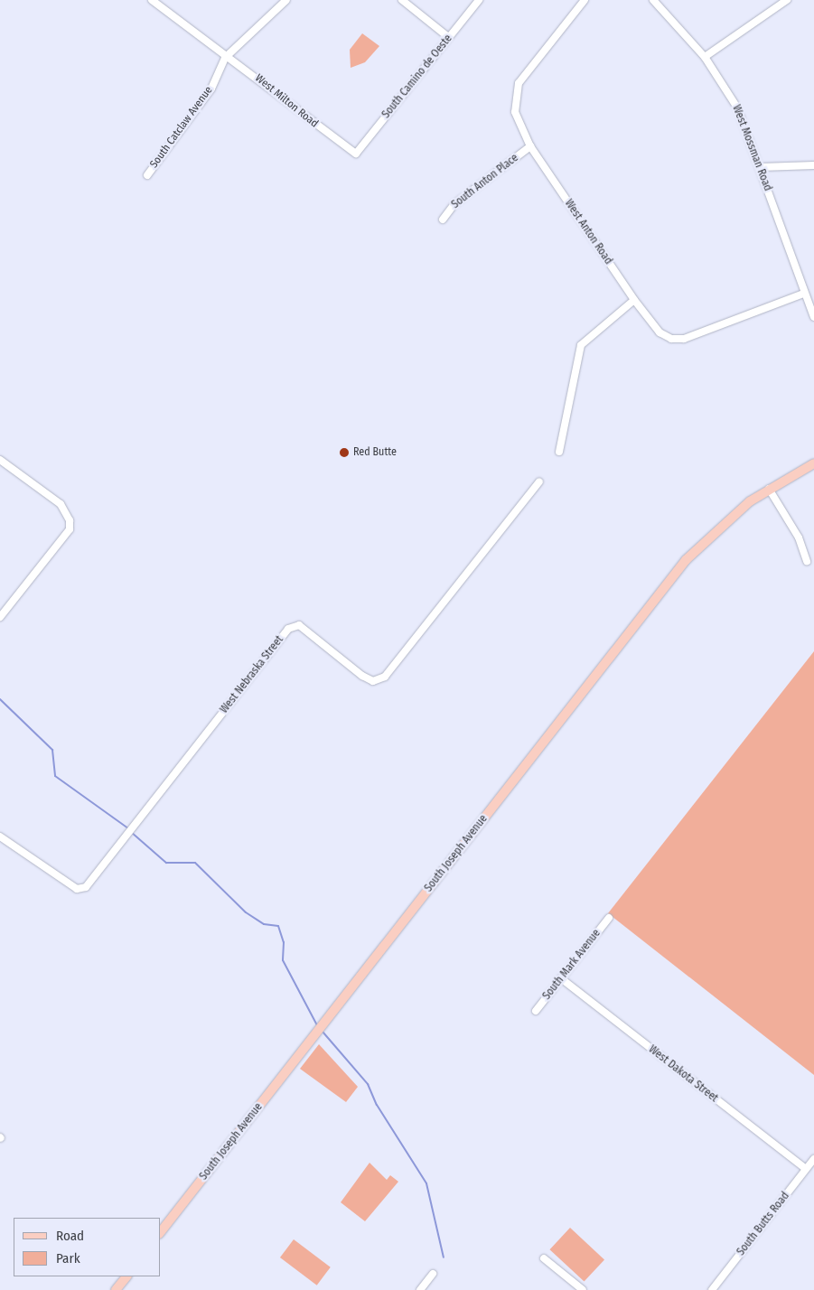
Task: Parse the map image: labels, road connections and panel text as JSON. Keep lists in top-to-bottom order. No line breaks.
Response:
{"streets":{"main road":["South Joseph Avenue"],"street":["South Camino de Oeste","West Milton Road","South Catclaw Avenue","West Mossman Road","South Anton Place","West Anton Road","West Nebraska Street","South Mark Avenue","West Dakota Street","South Butts Road"]},"crossings":[["South Camino de Oeste","West Milton Road"],["West Milton Road","South Catclaw Avenue"],["West Mossman Road","West Anton Road"],["South Anton Place","West Anton Road"],["South Mark Avenue","West Dakota Street"],["West Dakota Street","South Butts Road"]],"places":["Red Butte"],"legend":["Road","Park"]}
